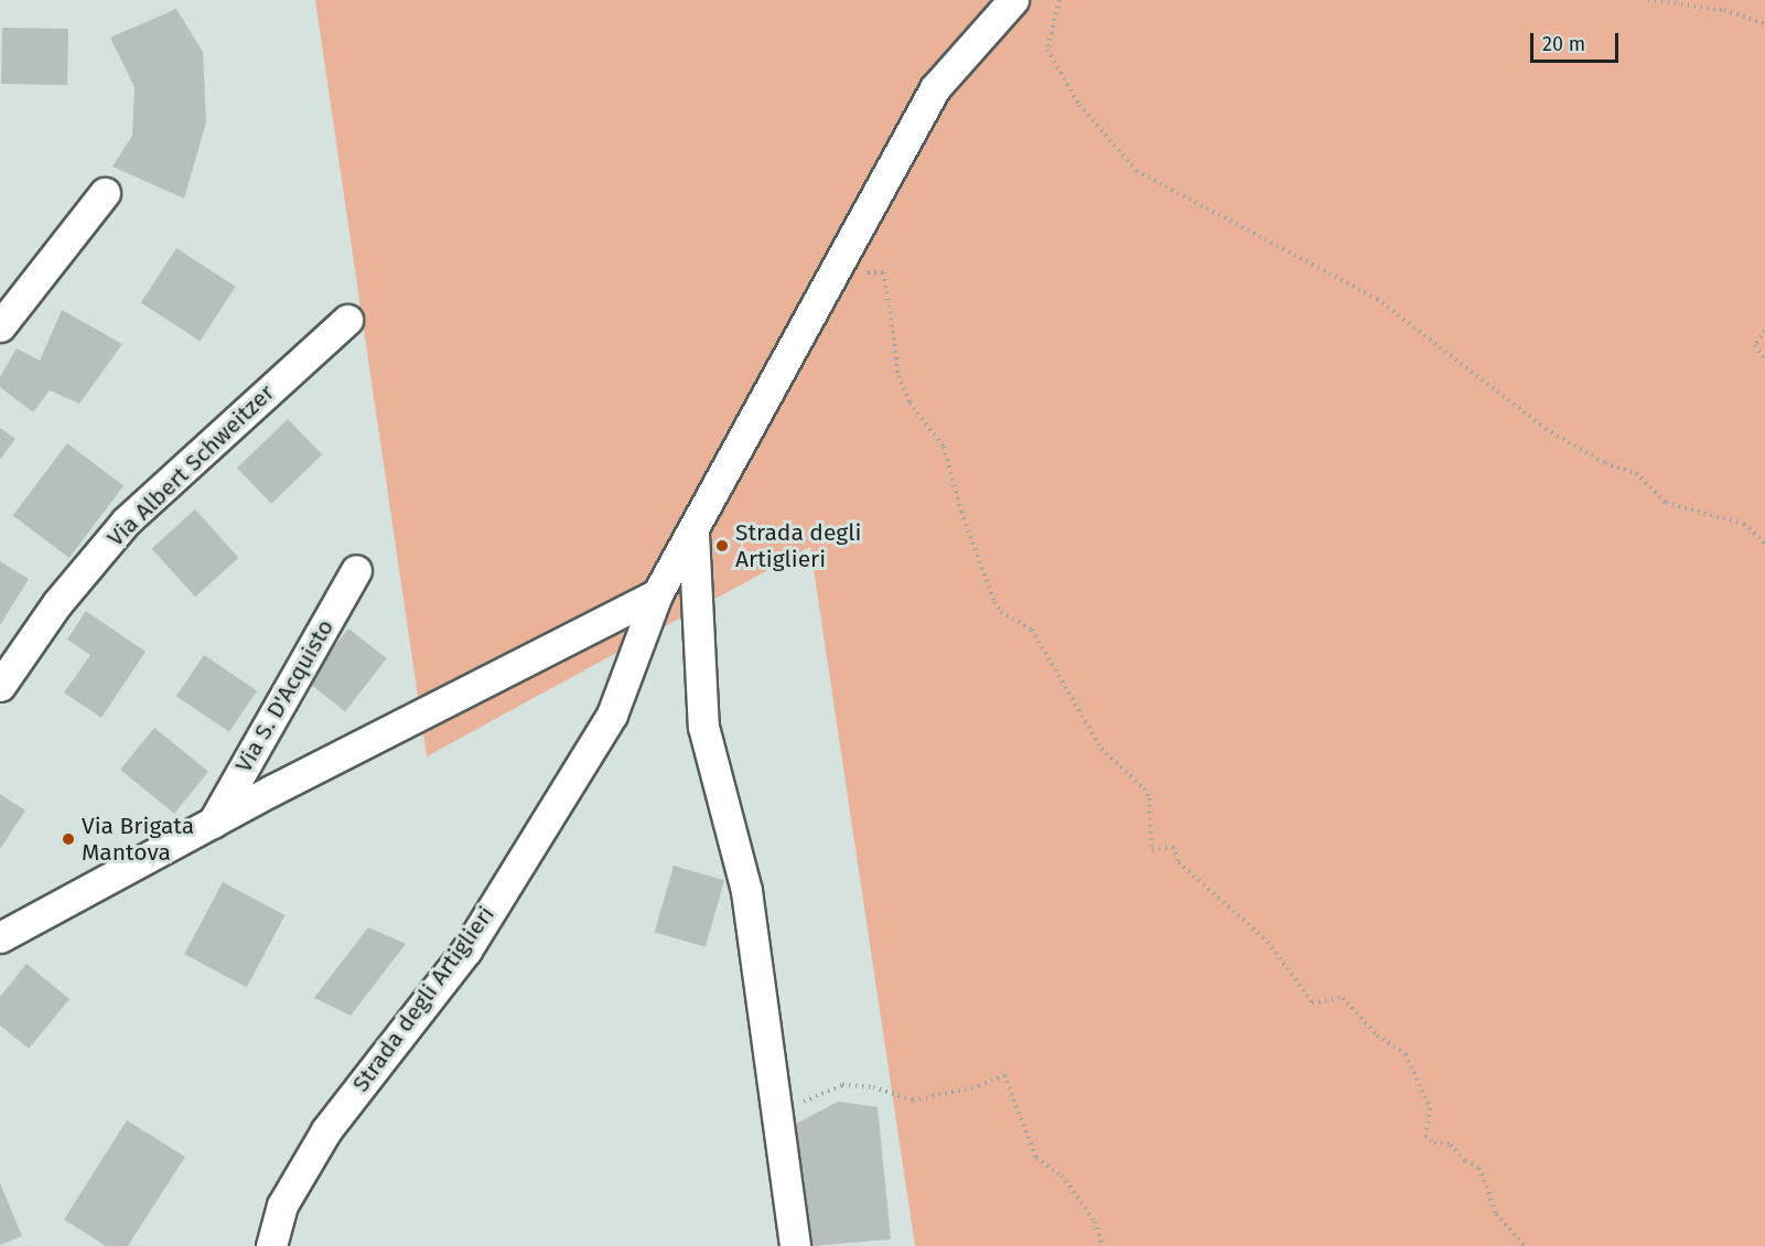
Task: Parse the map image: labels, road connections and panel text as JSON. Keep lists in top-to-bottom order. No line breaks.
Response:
{"streets":{"street":["Via Albert Schweitzer","Via S. D'Acquisto","Strada degli Artiglieri"]},"places":["Strada degli Artiglieri","Via Brigata Mantova"],"scale_bar":"20 m"}
